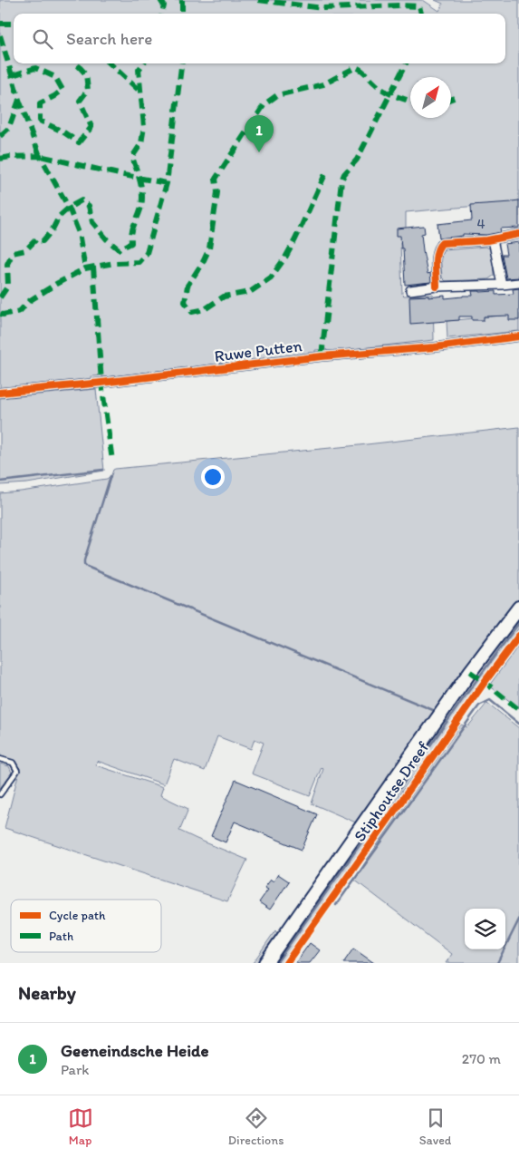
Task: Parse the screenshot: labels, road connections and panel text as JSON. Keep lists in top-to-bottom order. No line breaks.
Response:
{"streets":{"main road":["Stiphoutse Dreef"],"street":["Ruwe Putten"]},"house_numbers":["4"],"legend":["Cycle path","Path"],"north":"top right","page":{"search":"Search here","pins":"1","heading":"Nearby","list":[{"mark":"1","name":"Geeneindsche Heide","note":"Park","value":"270 m"}],"nav":["Map","Directions","Saved"]}}
